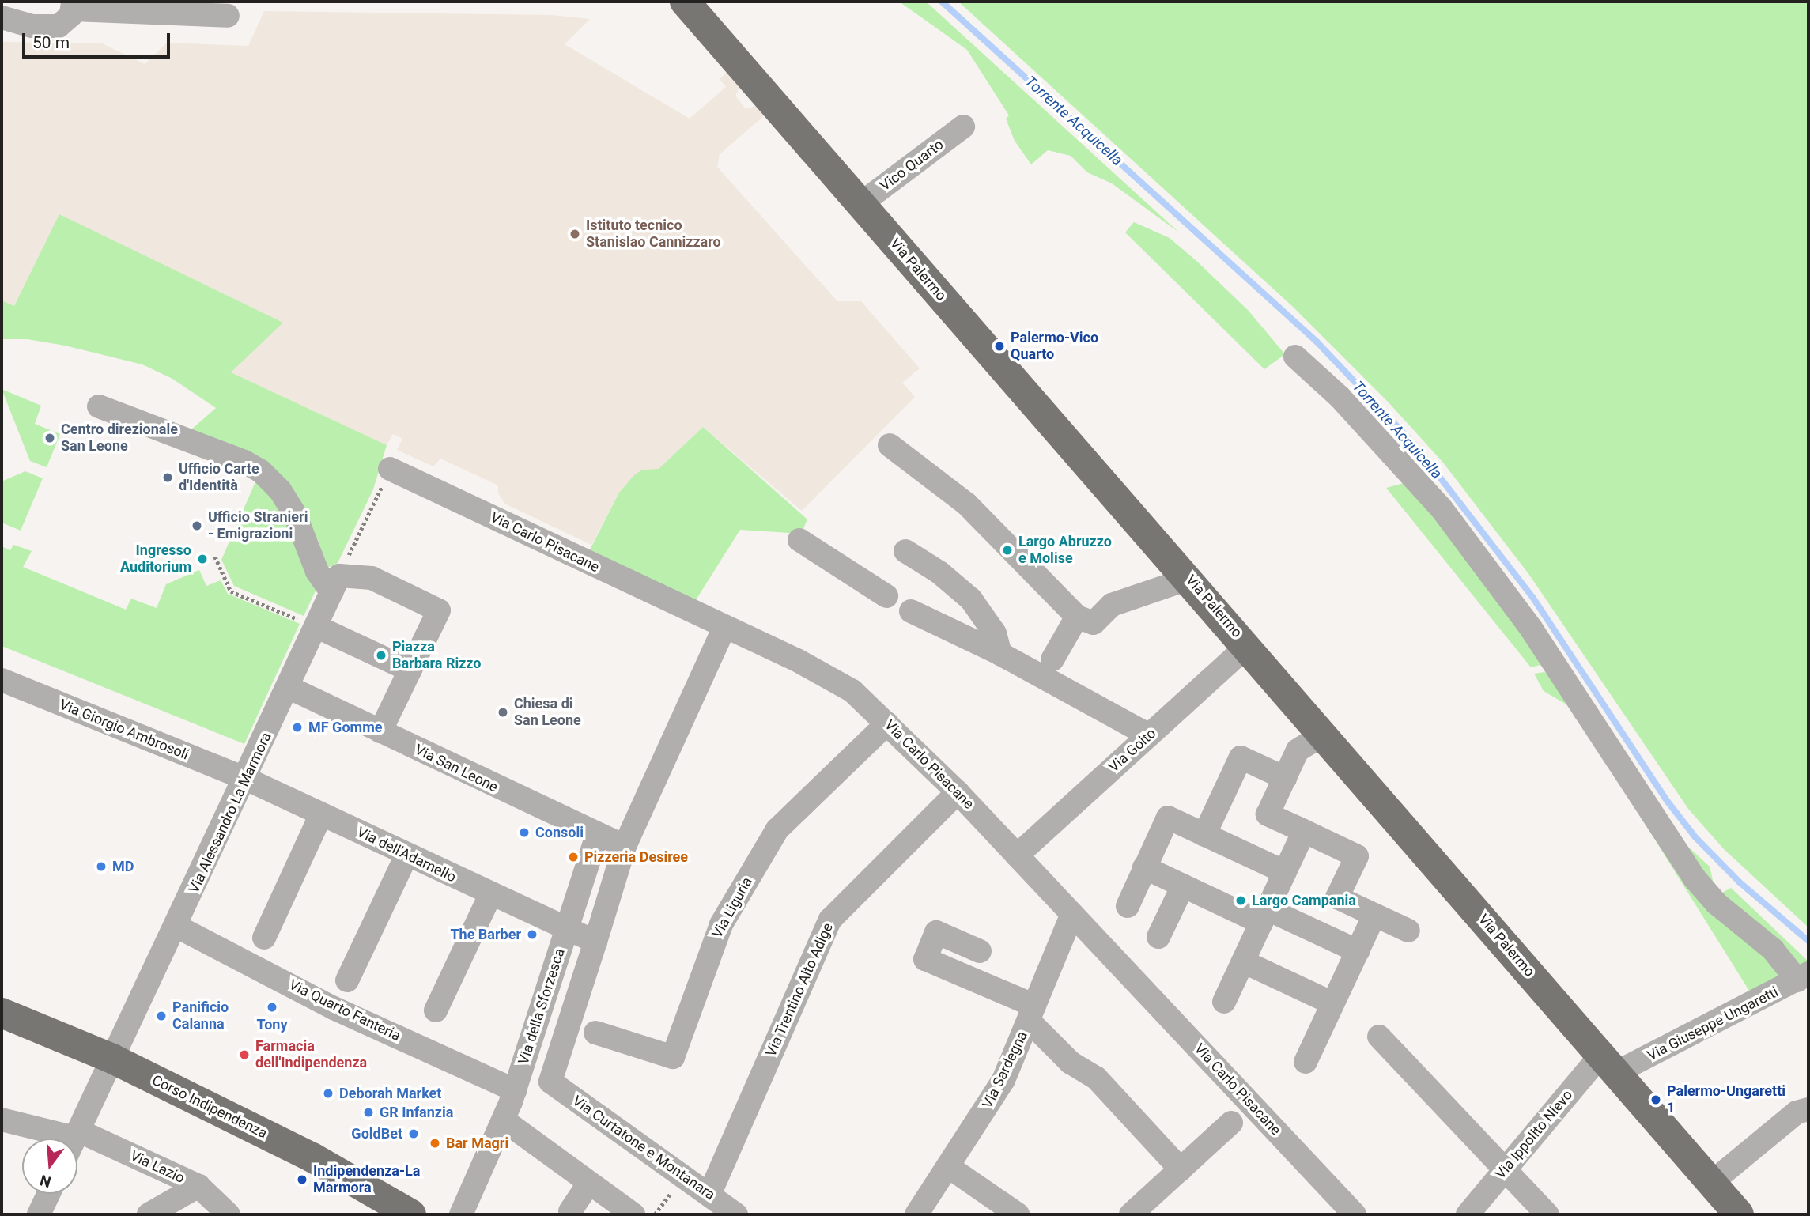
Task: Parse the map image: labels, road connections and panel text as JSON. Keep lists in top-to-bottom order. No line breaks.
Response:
{"streets":{"main road":["Via Palermo","Corso Indipendenza"],"street":["Vico Quarto","Via Carlo Pisacane","Via Giorgio Ambrosoli","Via Goito","Via San Leone","Via Alessandro La Marmora","Via dell'Adamello","Via Liguria","Via Trentino Alto Adige","Via della Sforzesca","Via Quarto Fanteria","Via Giuseppe Ungaretti","Via Sardegna","Via Ippolito Nievo","Via Curtatone e Montanara","Via Lazio"]},"crossings":[["Vico Quarto","Via Palermo"],["Via Palermo","Via Goito"],["Via Palermo","Via Giuseppe Ungaretti"],["Via Palermo","Via Ippolito Nievo"],["Via Carlo Pisacane","Via Goito"],["Via Carlo Pisacane","Via Liguria"],["Via Carlo Pisacane","Via Trentino Alto Adige"],["Via Carlo Pisacane","Via Sardegna"],["Via Giorgio Ambrosoli","Via Alessandro La Marmora"],["Via Giorgio Ambrosoli","Via dell'Adamello"],["Via San Leone","Via Alessandro La Marmora"],["Via Alessandro La Marmora","Via dell'Adamello"],["Via Alessandro La Marmora","Via Quarto Fanteria"],["Via Alessandro La Marmora","Corso Indipendenza"],["Via dell'Adamello","Via della Sforzesca"],["Via Trentino Alto Adige","Via Curtatone e Montanara"],["Via della Sforzesca","Via Quarto Fanteria"],["Via della Sforzesca","Via Curtatone e Montanara"],["Via Giuseppe Ungaretti","Via Ippolito Nievo"]],"water":["Torrente Acquicella"],"places":["Istituto tecnico Stanislao Cannizzaro","Palermo-Vico Quarto","Centro direzionale San Leone","Ufficio Carte d'Identità","Ufficio Stranieri - Emigrazioni","Largo Abruzzo e Molise","Ingresso Auditorium","Piazza Barbara Rizzo","Chiesa di San Leone","MF Gomme","Consoli","Pizzeria Desiree","MD","Largo Campania","The Barber","Tony","Panificio Calanna","Farmacia dell'Indipendenza","Deborah Market","Palermo-Ungaretti 1","GR Infanzia","GoldBet","Bar Magri","Indipendenza-La Marmora"],"scale_bar":"50 m","north":"bottom"}
